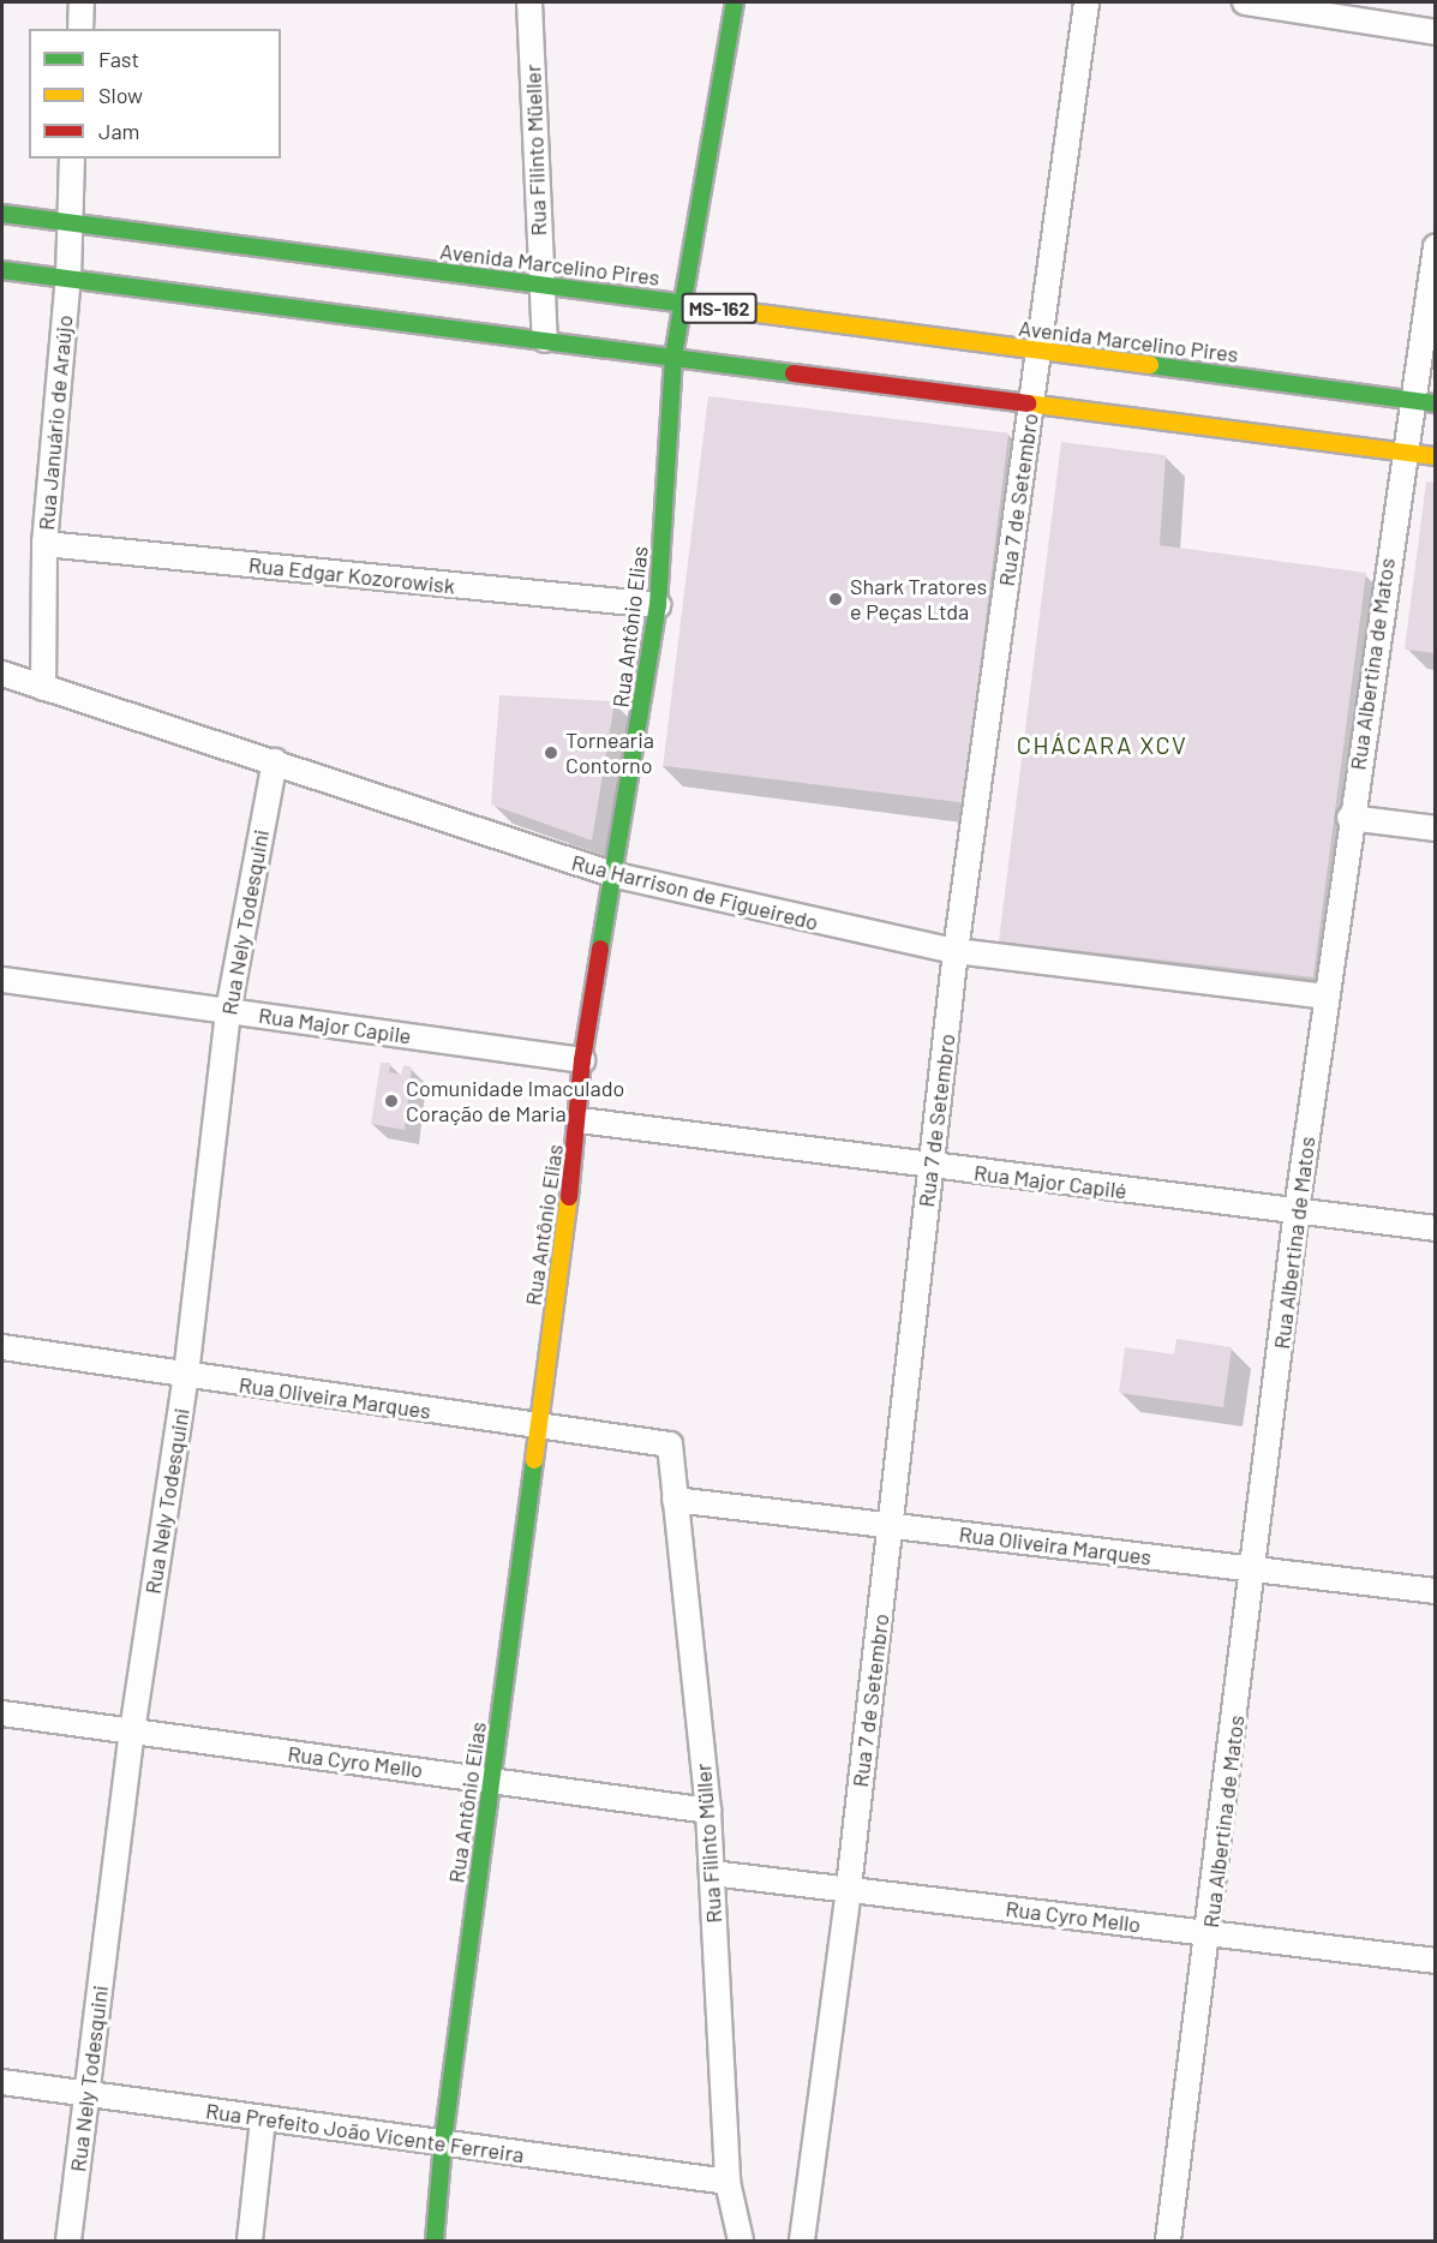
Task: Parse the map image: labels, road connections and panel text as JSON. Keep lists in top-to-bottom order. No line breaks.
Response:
{"streets":{"main road":["Avenida Marcelino Pires","MS-162","Rua Antônio Elias"],"street":["Rua Filinto Müeller","Rua Januário de Araújo","Rua 7 de Setembro","Rua Edgar Kozorowisk","Rua Albertina de Matos","Rua Harrison de Figueiredo","Rua Nely Todesquini","Rua Major Capile","Rua Major Capilé","Rua Oliveira Marques","Rua Cyro Mello","Rua Filinto Müller","Rua Prefeito João Vicente Ferreira"]},"crossings":[["Rua Filinto Müeller","Avenida Marcelino Pires"],["Avenida Marcelino Pires","Rua Januário de Araújo"],["Avenida Marcelino Pires","Rua 7 de Setembro"],["Avenida Marcelino Pires","Rua Antônio Elias"],["Avenida Marcelino Pires","Rua Albertina de Matos"],["Rua Januário de Araújo","Rua Edgar Kozorowisk"],["Rua Januário de Araújo","Rua Harrison de Figueiredo"],["Rua 7 de Setembro","Rua Harrison de Figueiredo"],["Rua 7 de Setembro","Rua Major Capilé"],["Rua 7 de Setembro","Rua Oliveira Marques"],["Rua 7 de Setembro","Rua Cyro Mello"],["Rua Edgar Kozorowisk","Rua Antônio Elias"],["Rua Antônio Elias","Rua Harrison de Figueiredo"],["Rua Antônio Elias","Rua Major Capile"],["Rua Antônio Elias","Rua Major Capilé"],["Rua Antônio Elias","Rua Oliveira Marques"],["Rua Antônio Elias","Rua Cyro Mello"],["Rua Antônio Elias","Rua Prefeito João Vicente Ferreira"],["Rua Albertina de Matos","Rua Harrison de Figueiredo"],["Rua Albertina de Matos","Rua Major Capilé"],["Rua Albertina de Matos","Rua Oliveira Marques"],["Rua Albertina de Matos","Rua Cyro Mello"],["Rua Harrison de Figueiredo","Rua Nely Todesquini"],["Rua Nely Todesquini","Rua Major Capile"],["Rua Nely Todesquini","Rua Oliveira Marques"],["Rua Nely Todesquini","Rua Cyro Mello"],["Rua Nely Todesquini","Rua Prefeito João Vicente Ferreira"],["Rua Oliveira Marques","Rua Filinto Müller"],["Rua Cyro Mello","Rua Filinto Müller"],["Rua Filinto Müller","Rua Prefeito João Vicente Ferreira"]],"districts":["CHÁCARA XCV"],"places":["Shark Tratores e Peças Ltda","Tornearia Contorno","Comunidade Imaculado Coração de Maria"],"legend":["Fast","Slow","Jam"]}
